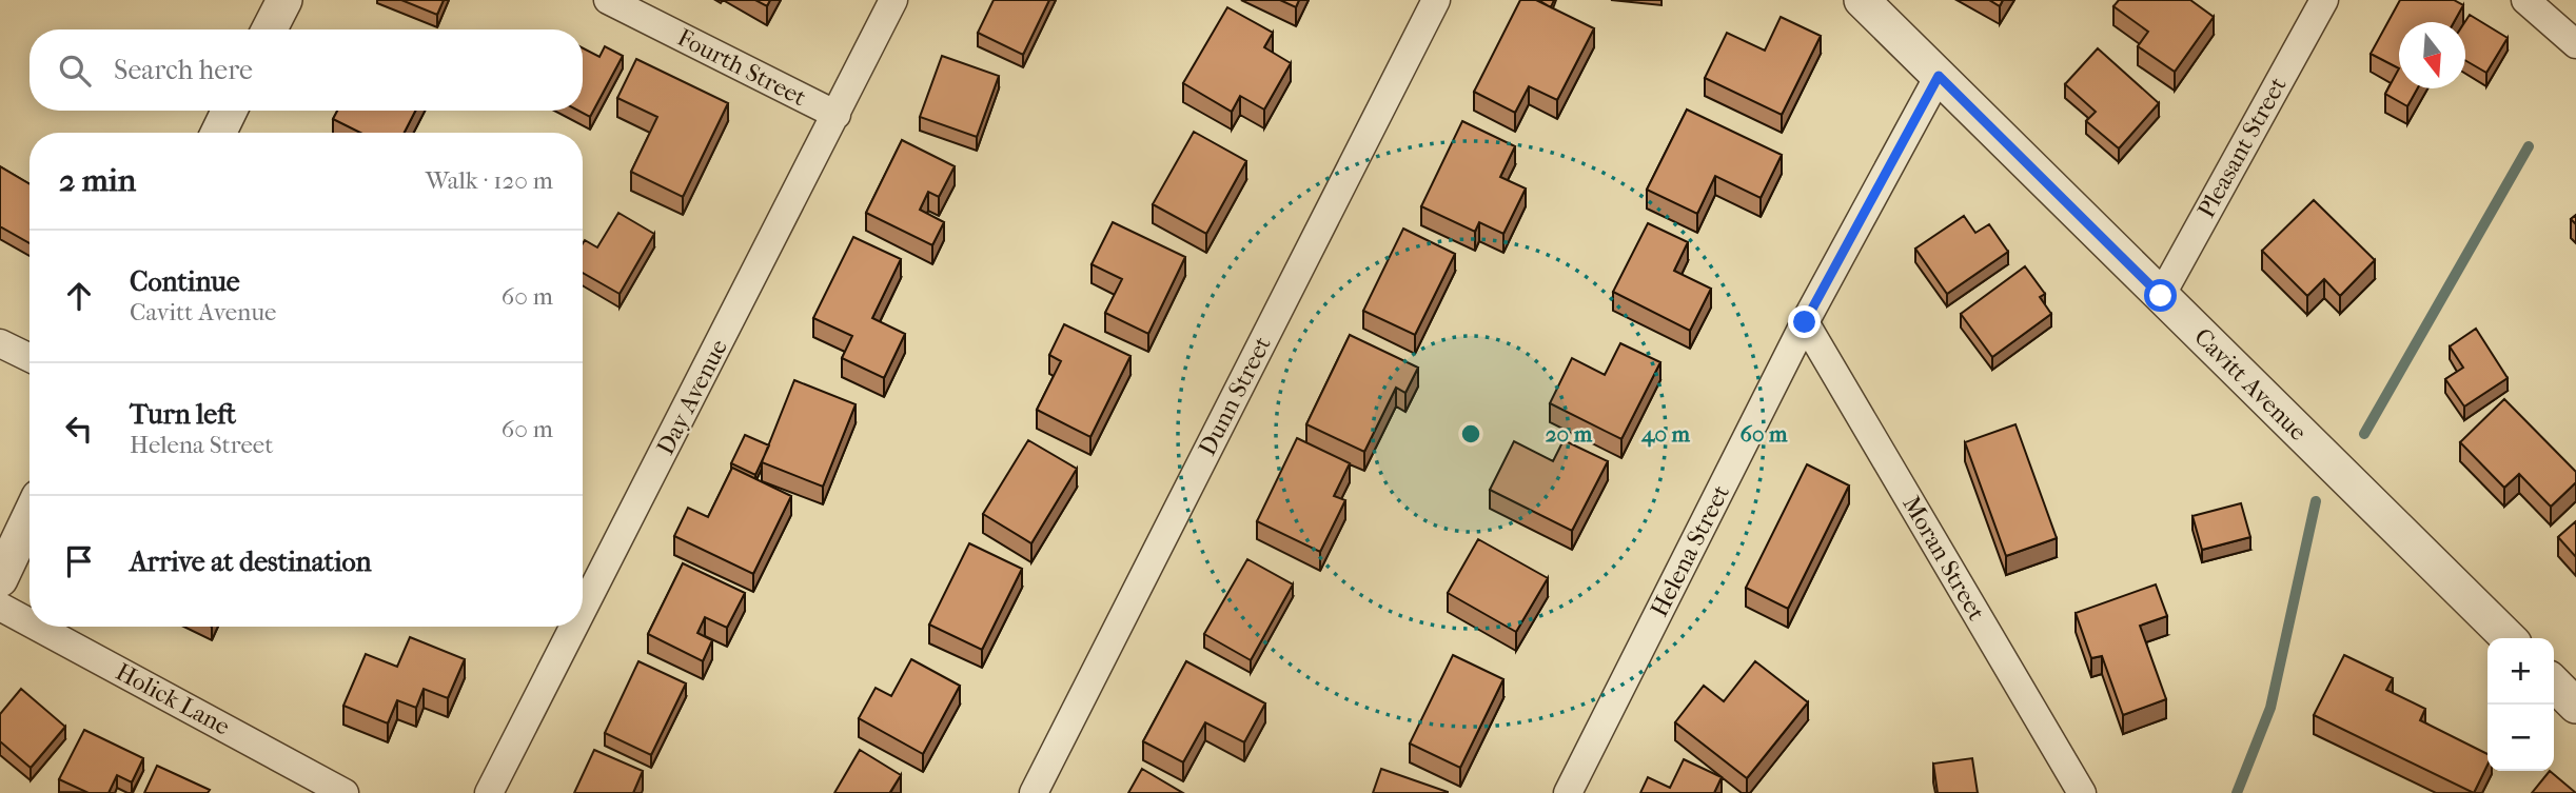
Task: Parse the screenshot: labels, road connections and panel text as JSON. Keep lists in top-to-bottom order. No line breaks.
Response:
{"streets":{"street":["Fourth Street","Pleasant Street","Cavitt Avenue","Dunn Street","Day Avenue","Helena Street","Moran Street","Holick Lane"]},"crossings":[["Fourth Street","Day Avenue"],["Pleasant Street","Cavitt Avenue"],["Cavitt Avenue","Helena Street"],["Helena Street","Moran Street"]],"north":"bottom","page":{"search":"Search here","heading":["2 min","Walk · 120 m"],"list":[["Continue","Cavitt Avenue","60 m"],["Turn left","Helena Street","60 m"],"Arrive at destination"],"map_buttons":["+","−"]},"rings":["20 m","40 m","60 m"]}
